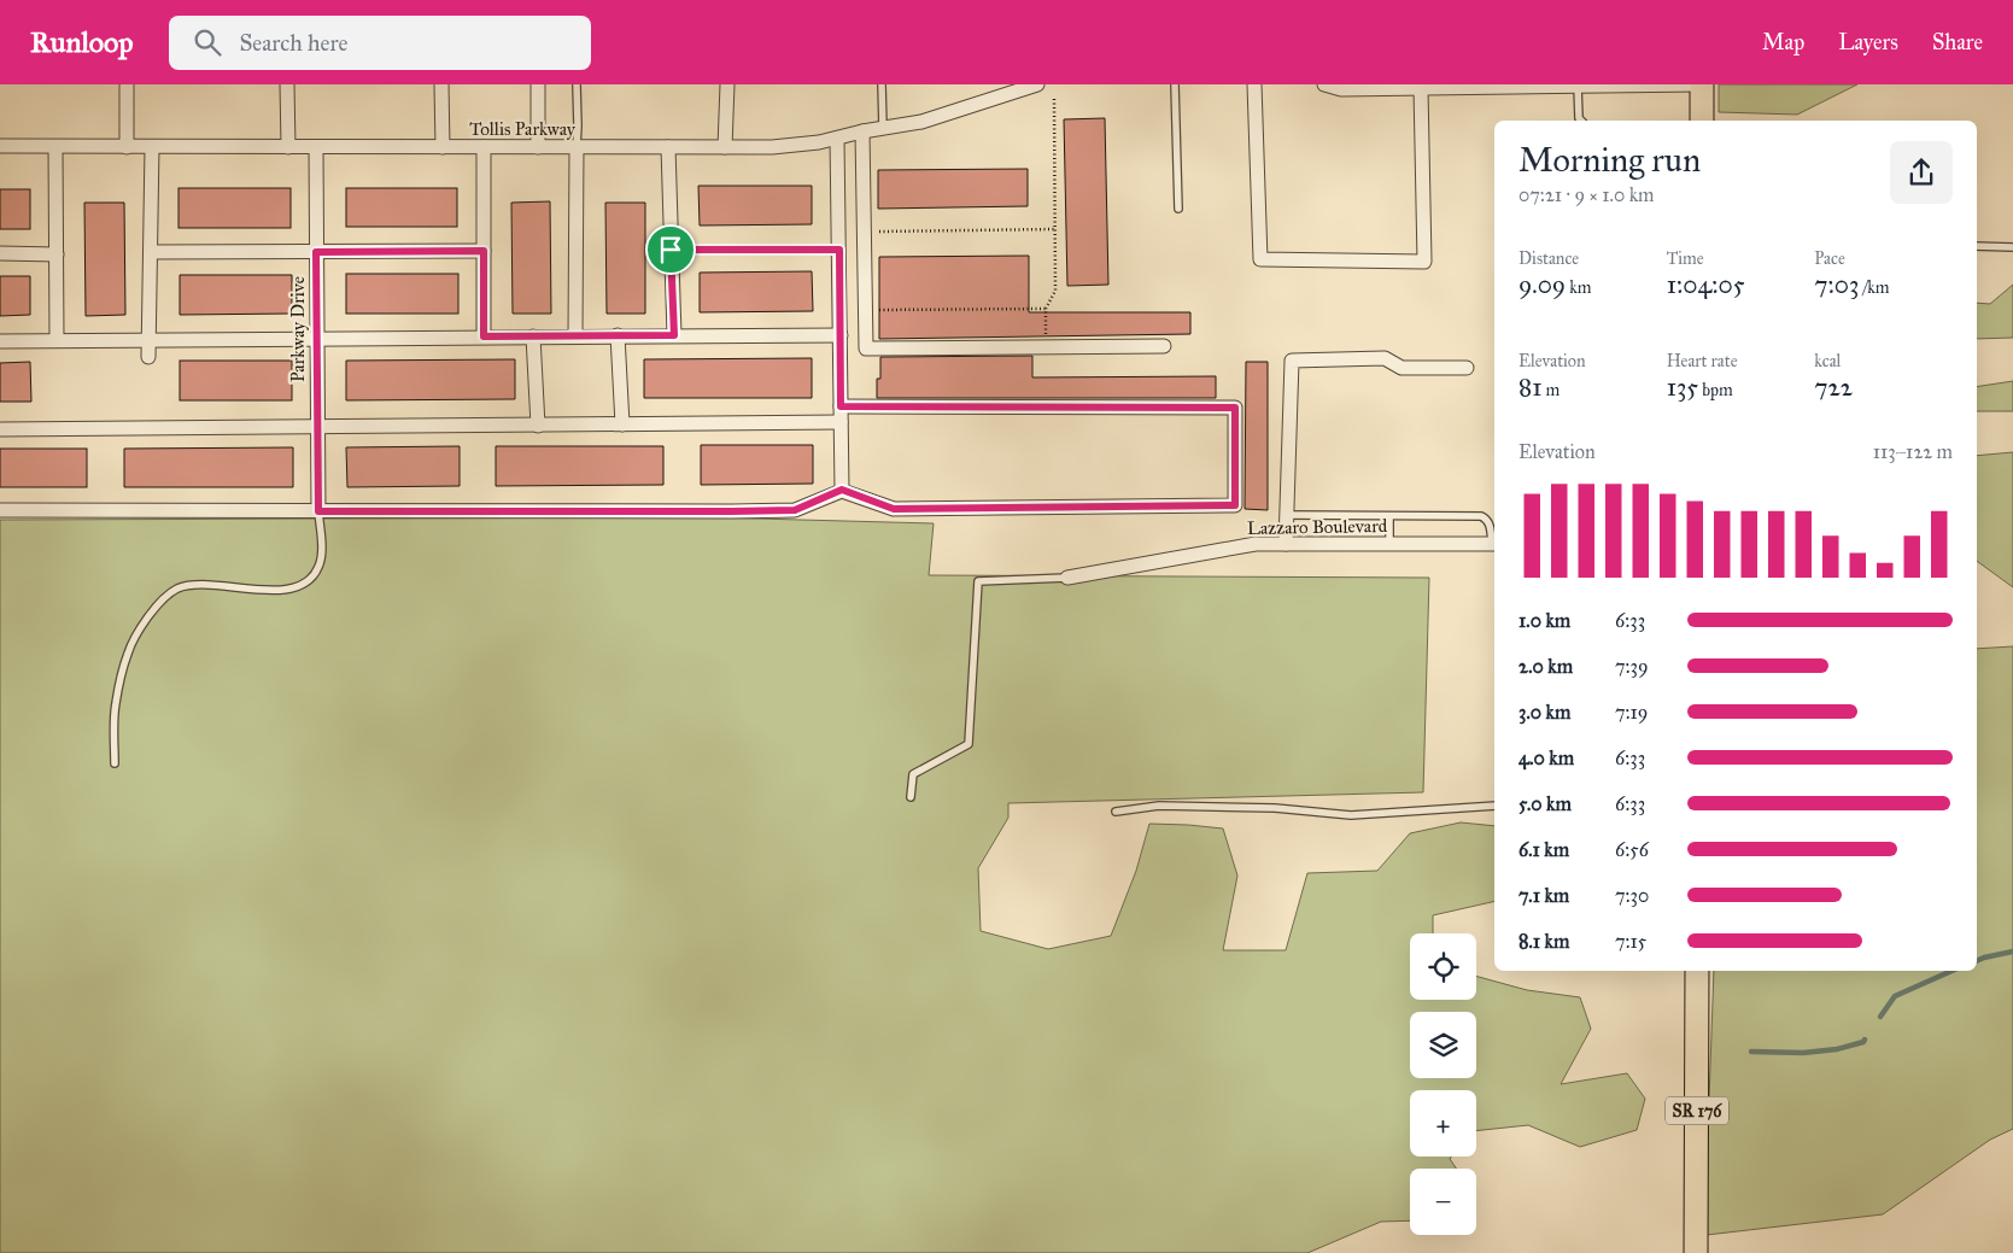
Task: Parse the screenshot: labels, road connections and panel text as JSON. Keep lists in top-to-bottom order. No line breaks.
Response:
{"streets":{"main road":["SR 176"],"street":["Tollis Parkway","Parkway Drive","Lazzaro Boulevard"]},"crossings":[["Tollis Parkway","Parkway Drive"]],"page":{"header":"Runloop","search":"Search here","nav":["Map","Layers","Share"],"heading":["Morning run","07:21 · 9 × 1.0 km"],"stats":[["Distance","9.09 km"],["Time","1:04:05"],["Pace","7:03 /km"],["Elevation","81 m"],["Heart rate","135 bpm"],["kcal","722"]],"chart":["Elevation","113–122 m"],"list":[{"name":"1.0 km","note":"6:33"},{"name":"2.0 km","note":"7:39"},{"name":"3.0 km","note":"7:19"},{"name":"4.0 km","note":"6:33"},{"name":"5.0 km","note":"6:33"},{"name":"6.1 km","note":"6:56"},{"name":"7.1 km","note":"7:30"},{"name":"8.1 km","note":"7:15"}],"map_buttons":["+","−"]}}
